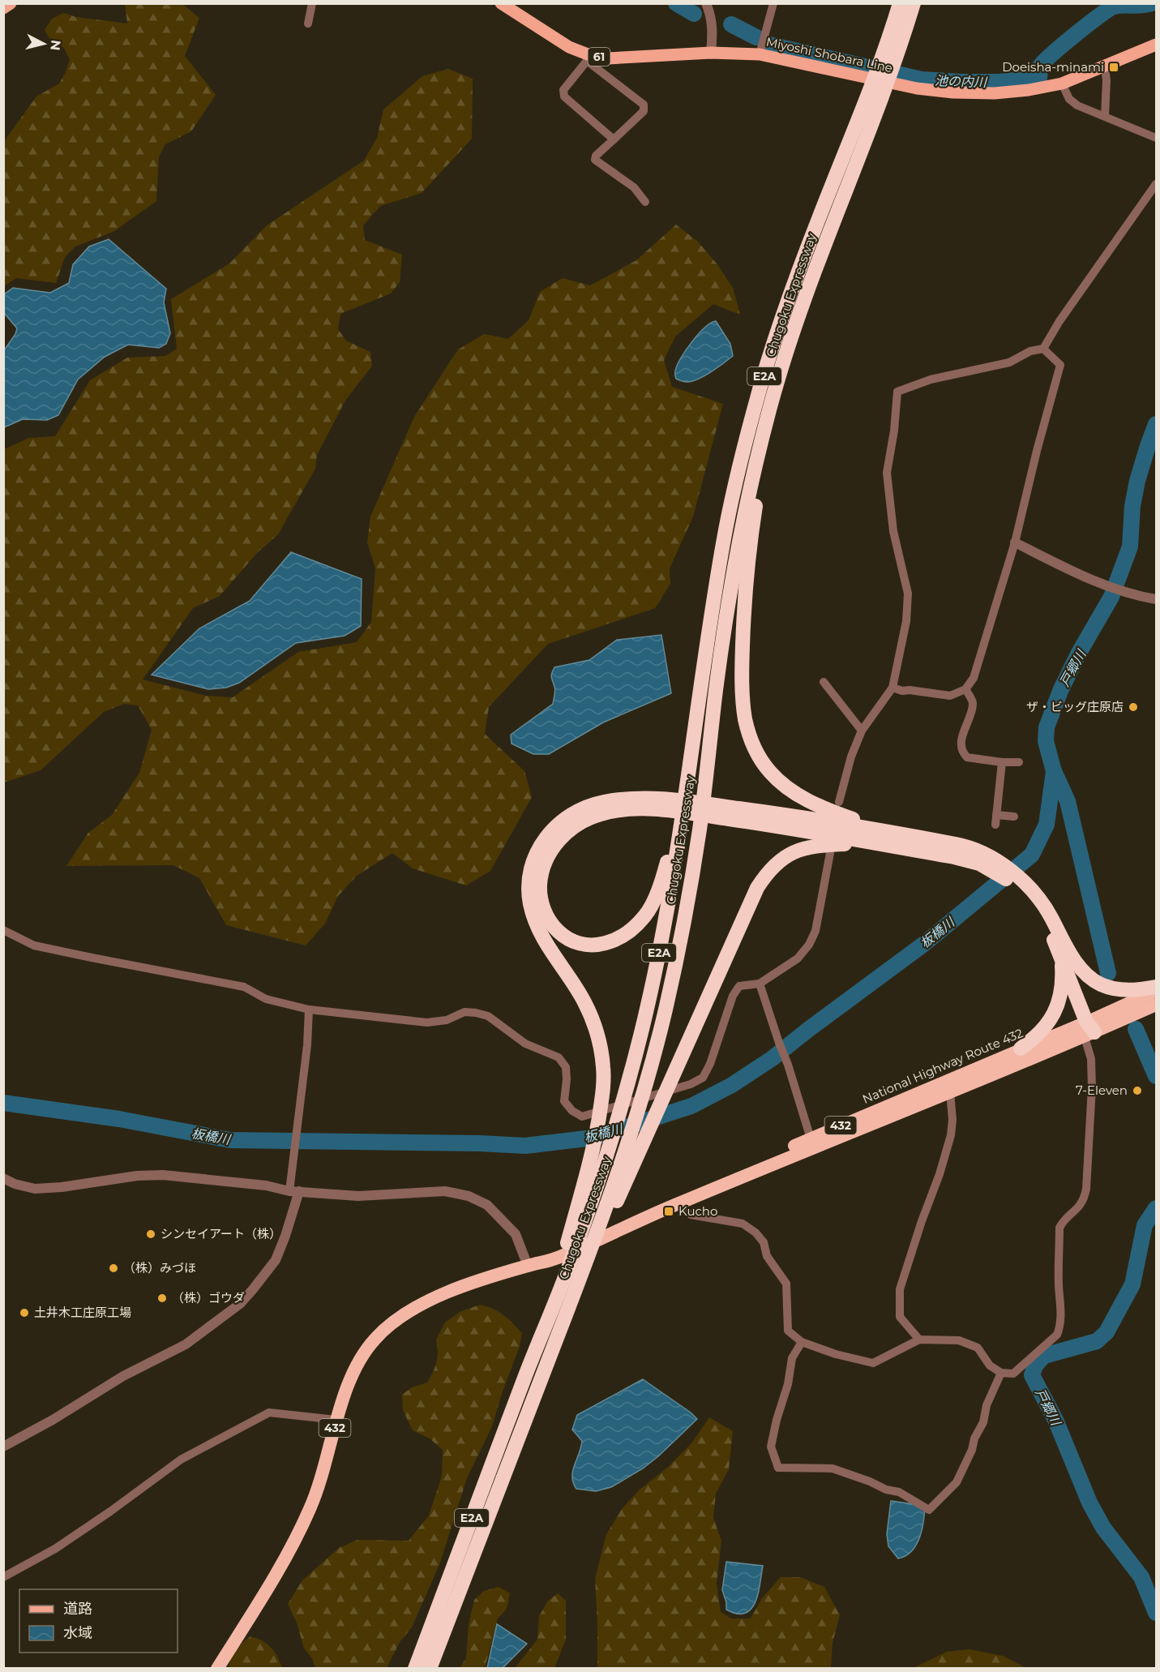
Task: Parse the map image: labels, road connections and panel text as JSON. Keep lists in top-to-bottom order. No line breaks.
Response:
{"streets":{"highway":["Chugoku Expressway","E2A","National Highway Route 432","432"],"main road":["Miyoshi Shobara Line","61"]},"water":["池の内川","戸郷川","板橋川"],"places":{"transit":["Doeisha-minami","Kucho"],"other":["ザ・ビッグ庄原店","7-Eleven","シンセイアート（株）","（株）みづほ","（株）ゴウダ","土井木工庄原工場"]},"legend":["道路","水域"],"north":"right"}
